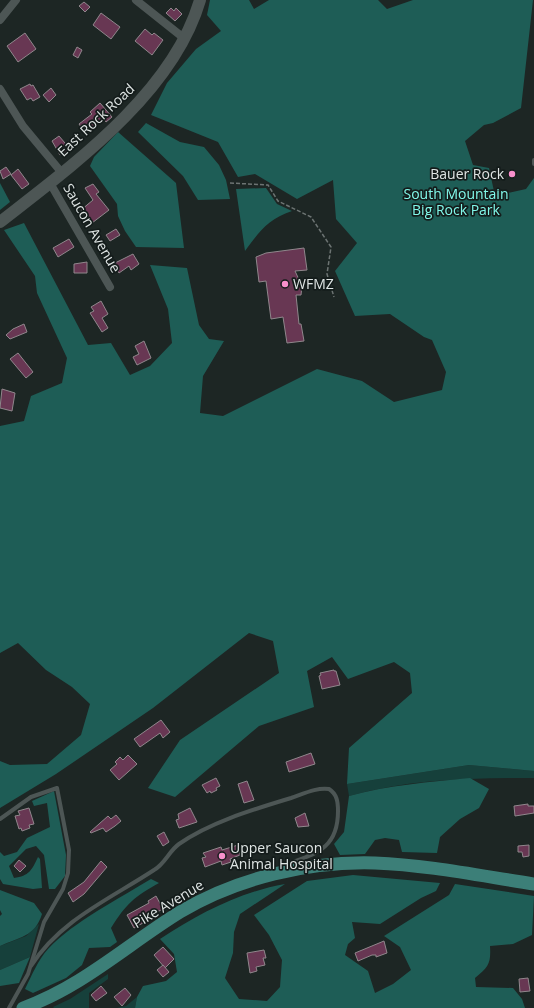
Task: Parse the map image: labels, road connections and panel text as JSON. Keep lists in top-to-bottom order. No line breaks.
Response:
{"streets":{"main road":["Pike Avenue"],"street":["East Rock Road","Saucon Avenue"]},"crossings":[["East Rock Road","Saucon Avenue"]],"parks":["South Mountain Big Rock Park"],"places":["Bauer Rock","WFMZ","Upper Saucon Animal Hospital"]}
